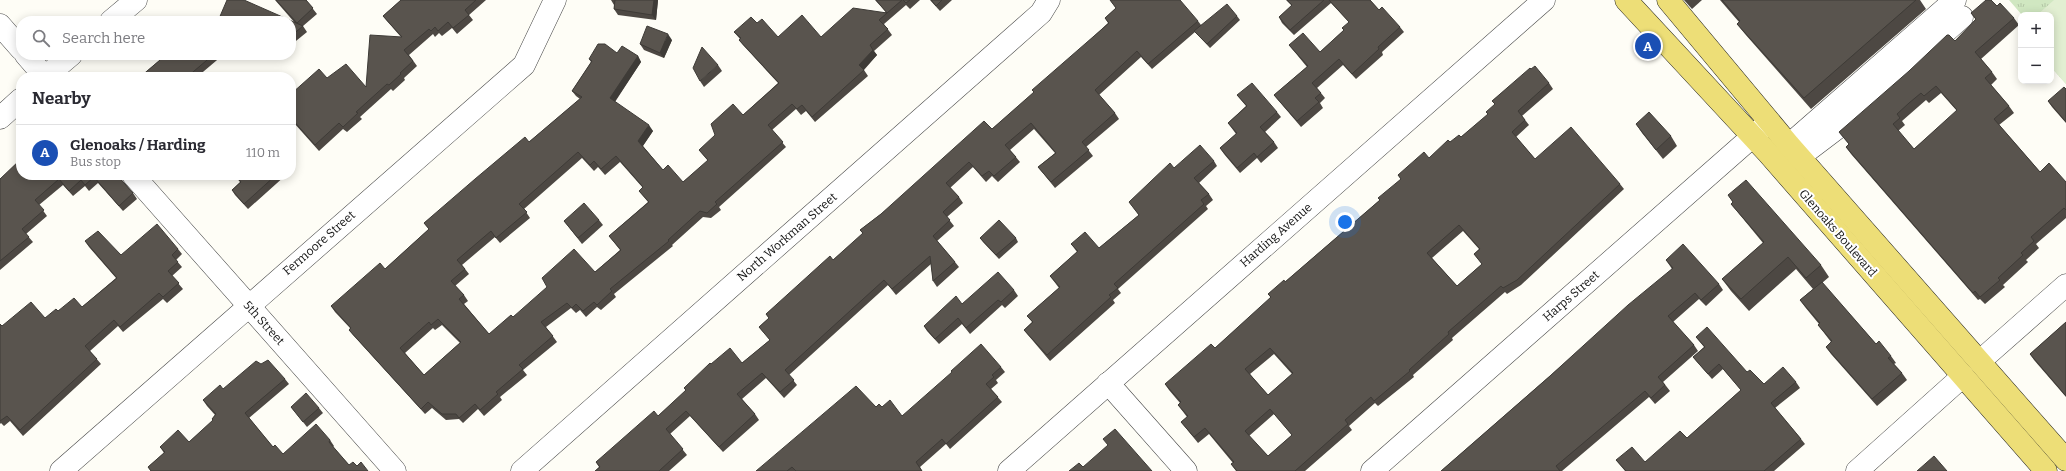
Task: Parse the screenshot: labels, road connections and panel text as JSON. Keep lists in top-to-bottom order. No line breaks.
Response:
{"streets":{"main road":["Glenoaks Boulevard"],"street":["Harding Avenue","North Workman Street","Fermoore Street","Harps Street","5th Street"]},"crossings":[["Glenoaks Boulevard","Harps Street"],["Fermoore Street","5th Street"]],"page":{"map_buttons":["+","−"],"search":"Search here","pins":"A","heading":"Nearby","list":[{"mark":"A","name":"Glenoaks / Harding","note":"Bus stop","value":"110 m"}]}}
